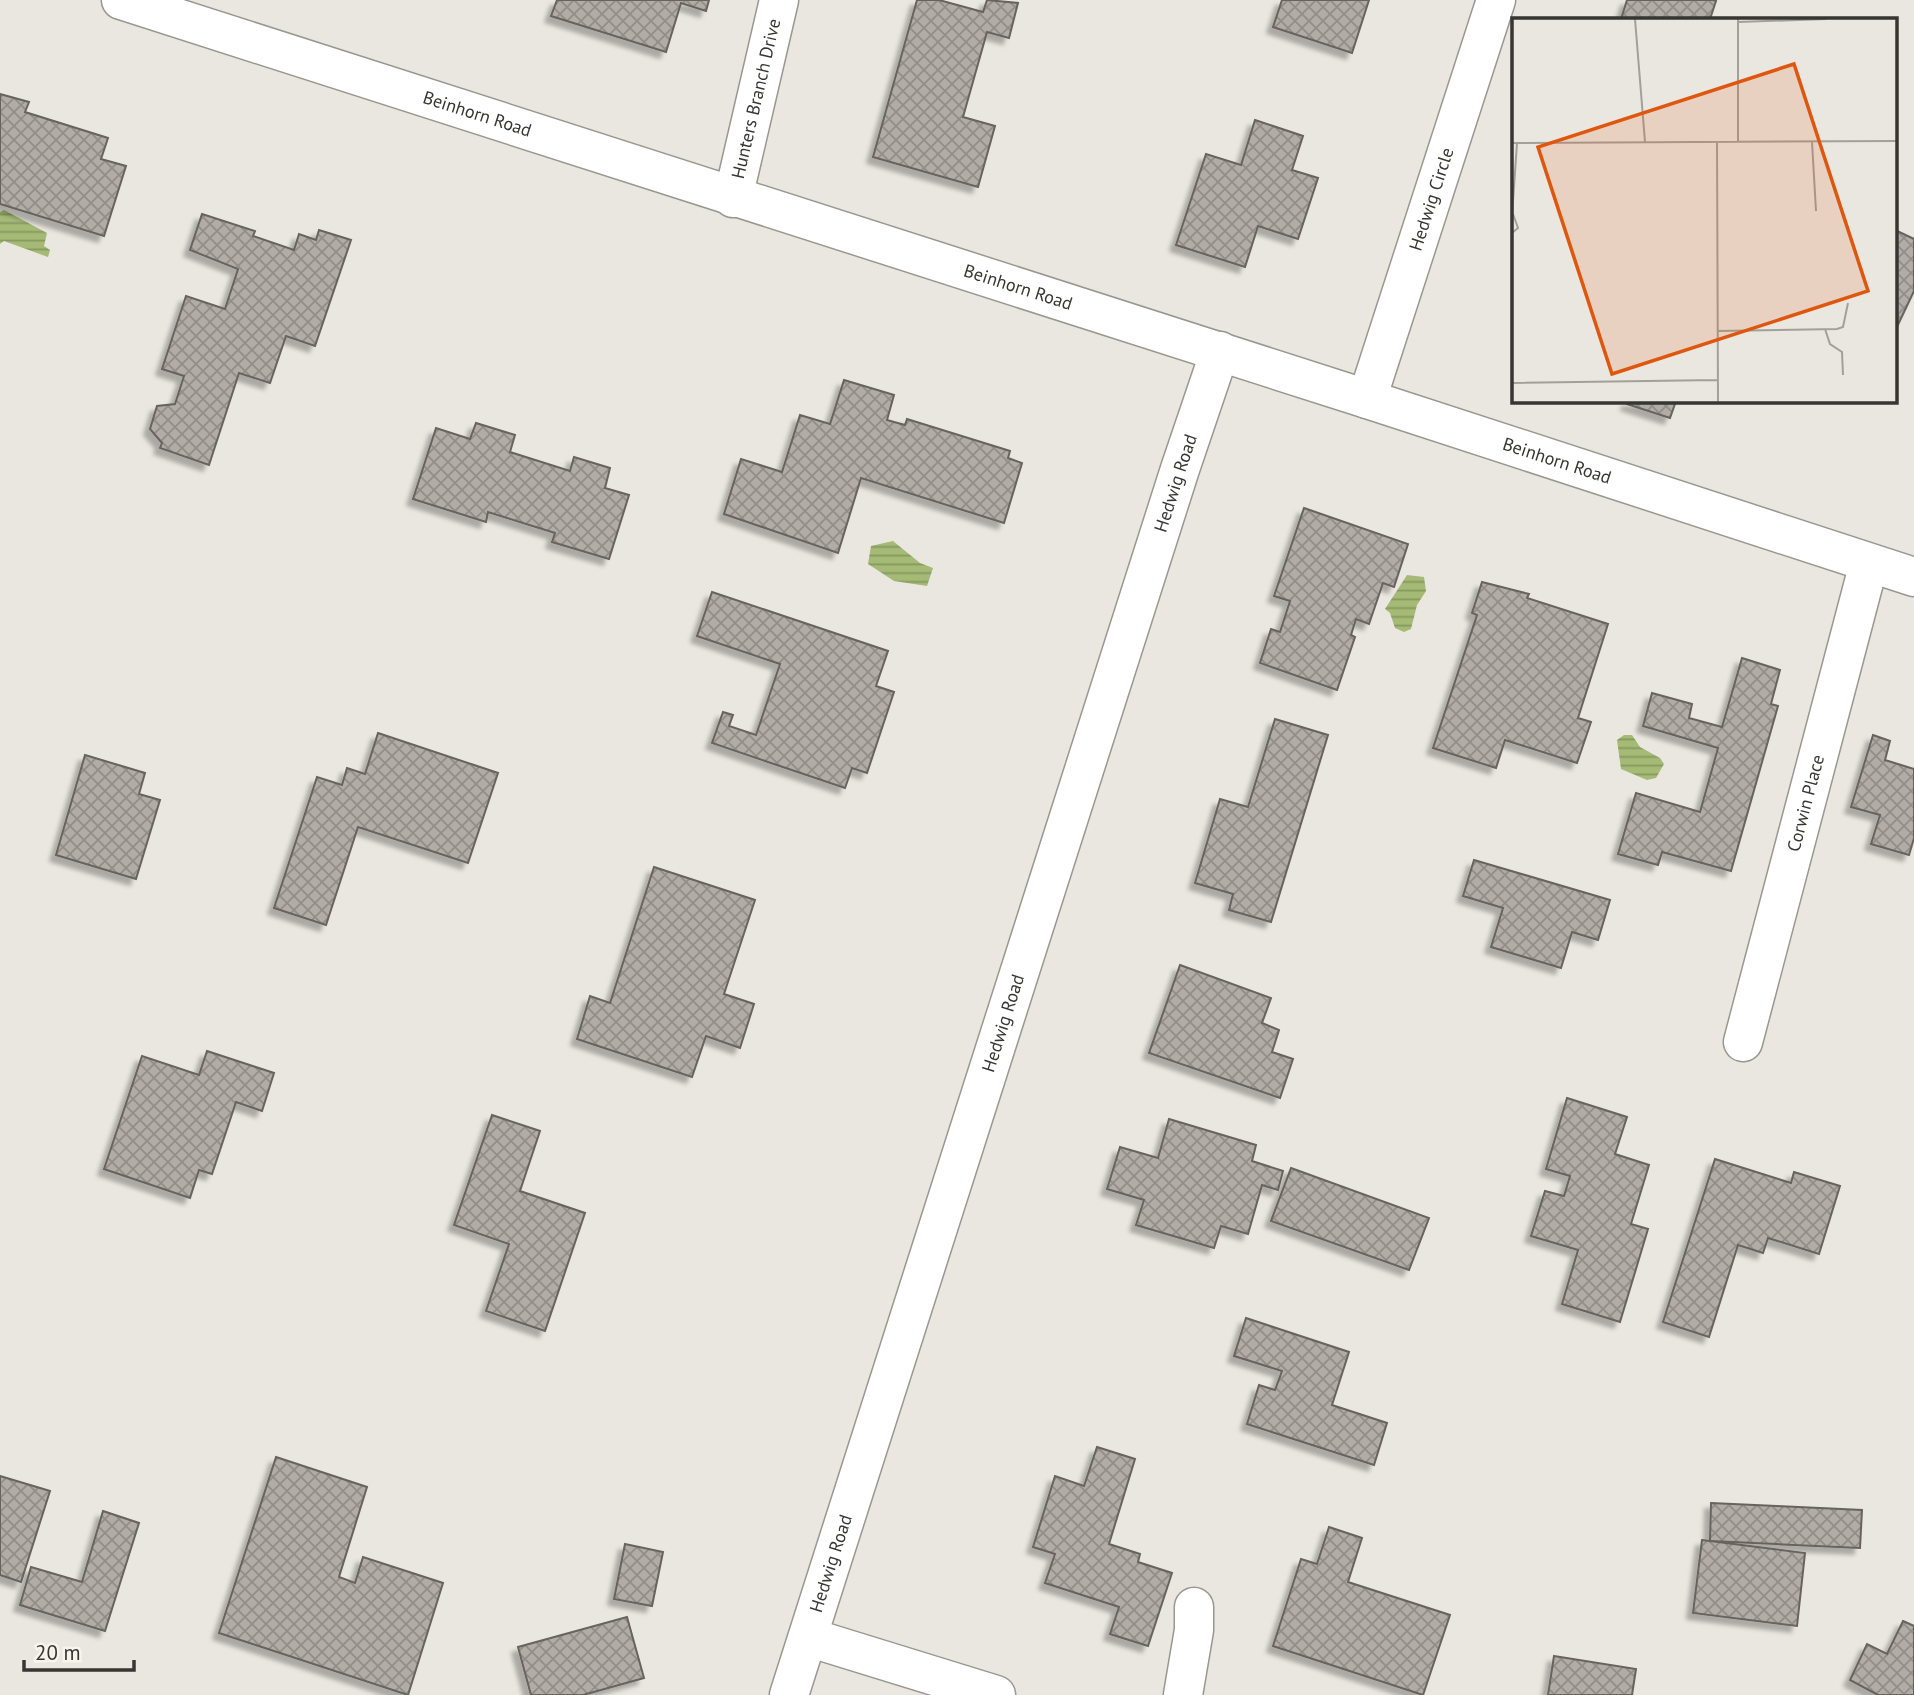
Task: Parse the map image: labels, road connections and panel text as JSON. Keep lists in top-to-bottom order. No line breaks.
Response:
{"streets":{"street":["Hunters Branch Drive","Beinhorn Road","Hedwig Circle","Hedwig Road","Corwin Place"]},"crossings":[["Hunters Branch Drive","Beinhorn Road"],["Beinhorn Road","Hedwig Circle"],["Beinhorn Road","Hedwig Road"],["Beinhorn Road","Corwin Place"]],"scale_bar":"20 m"}
